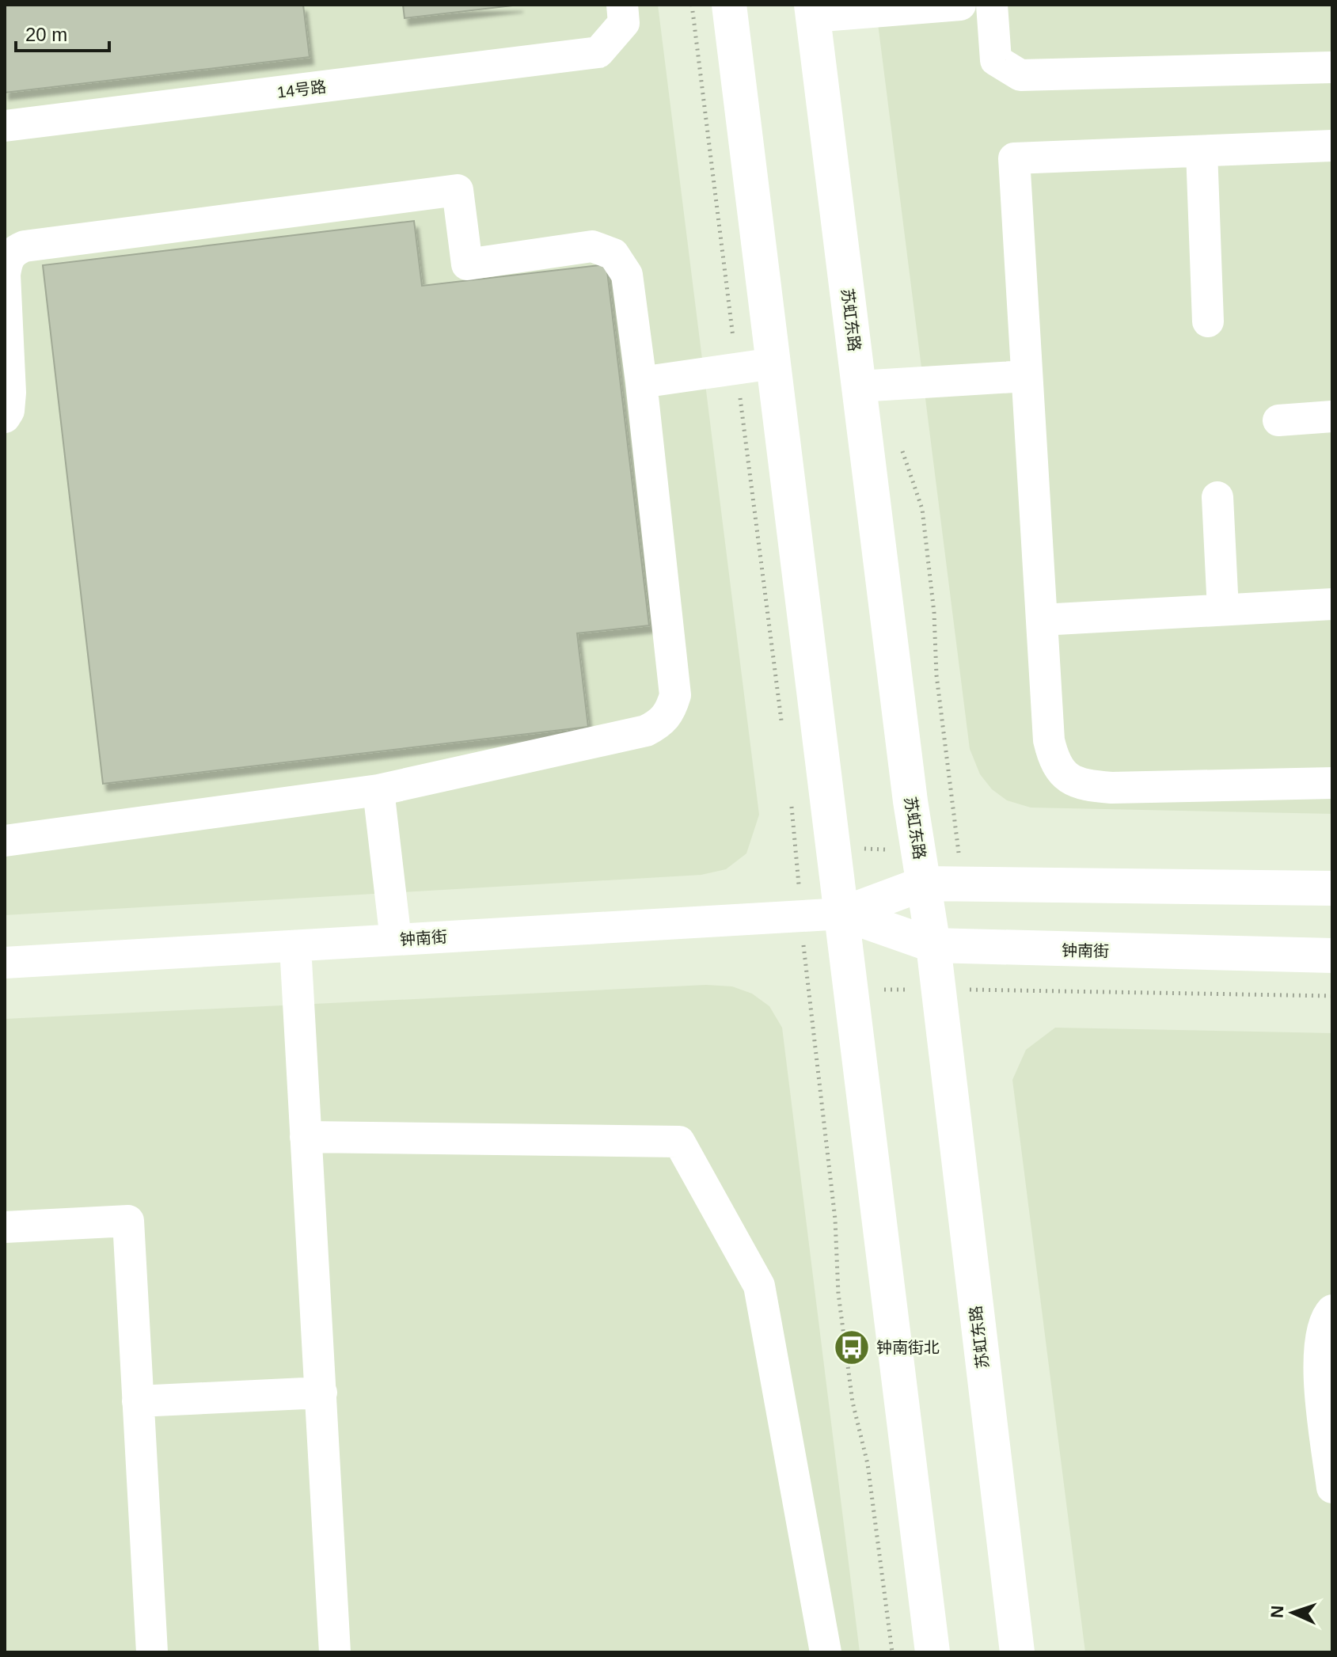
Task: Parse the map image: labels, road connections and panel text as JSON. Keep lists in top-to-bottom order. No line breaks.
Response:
{"streets":{"main road":["苏虹东路","钟南街"],"street":["14号路"]},"crossings":[["苏虹东路","钟南街"]],"places":{"bus stop":["钟南街北"]},"scale_bar":"20 m","north":"left"}
